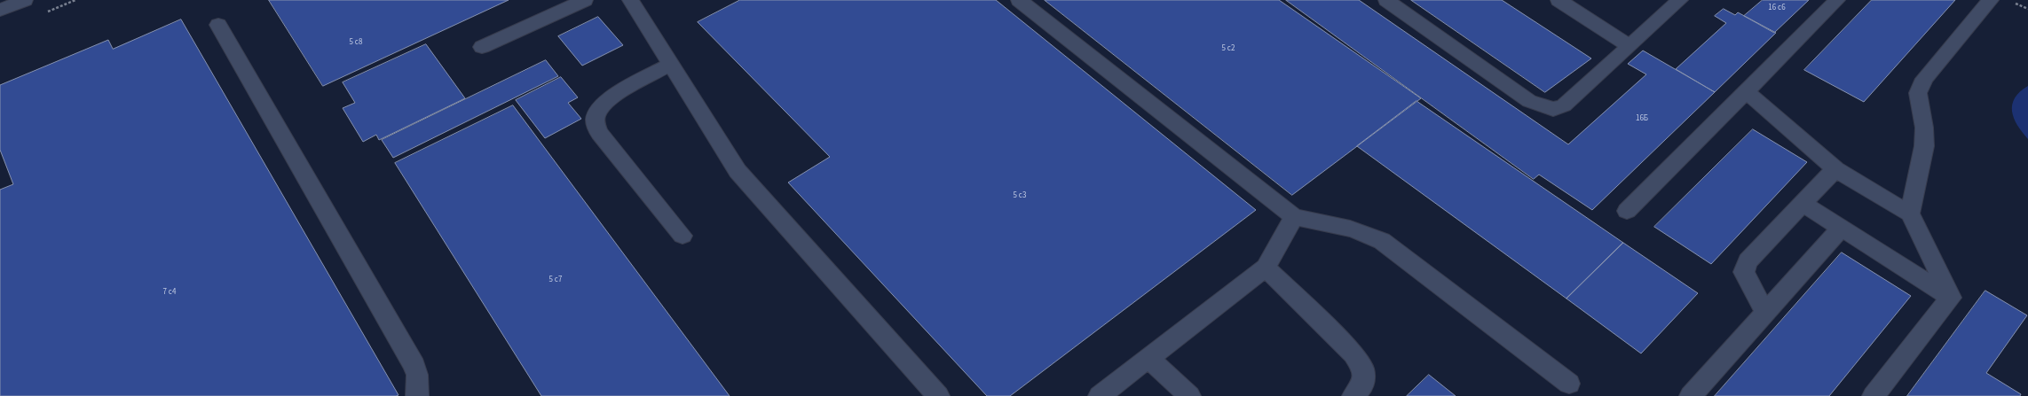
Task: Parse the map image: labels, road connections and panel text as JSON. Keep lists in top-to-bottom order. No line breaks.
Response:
{"house_numbers":["16 с6","5 с8","5 с2","16Б","5 с3","5 с7","7 с4"]}
